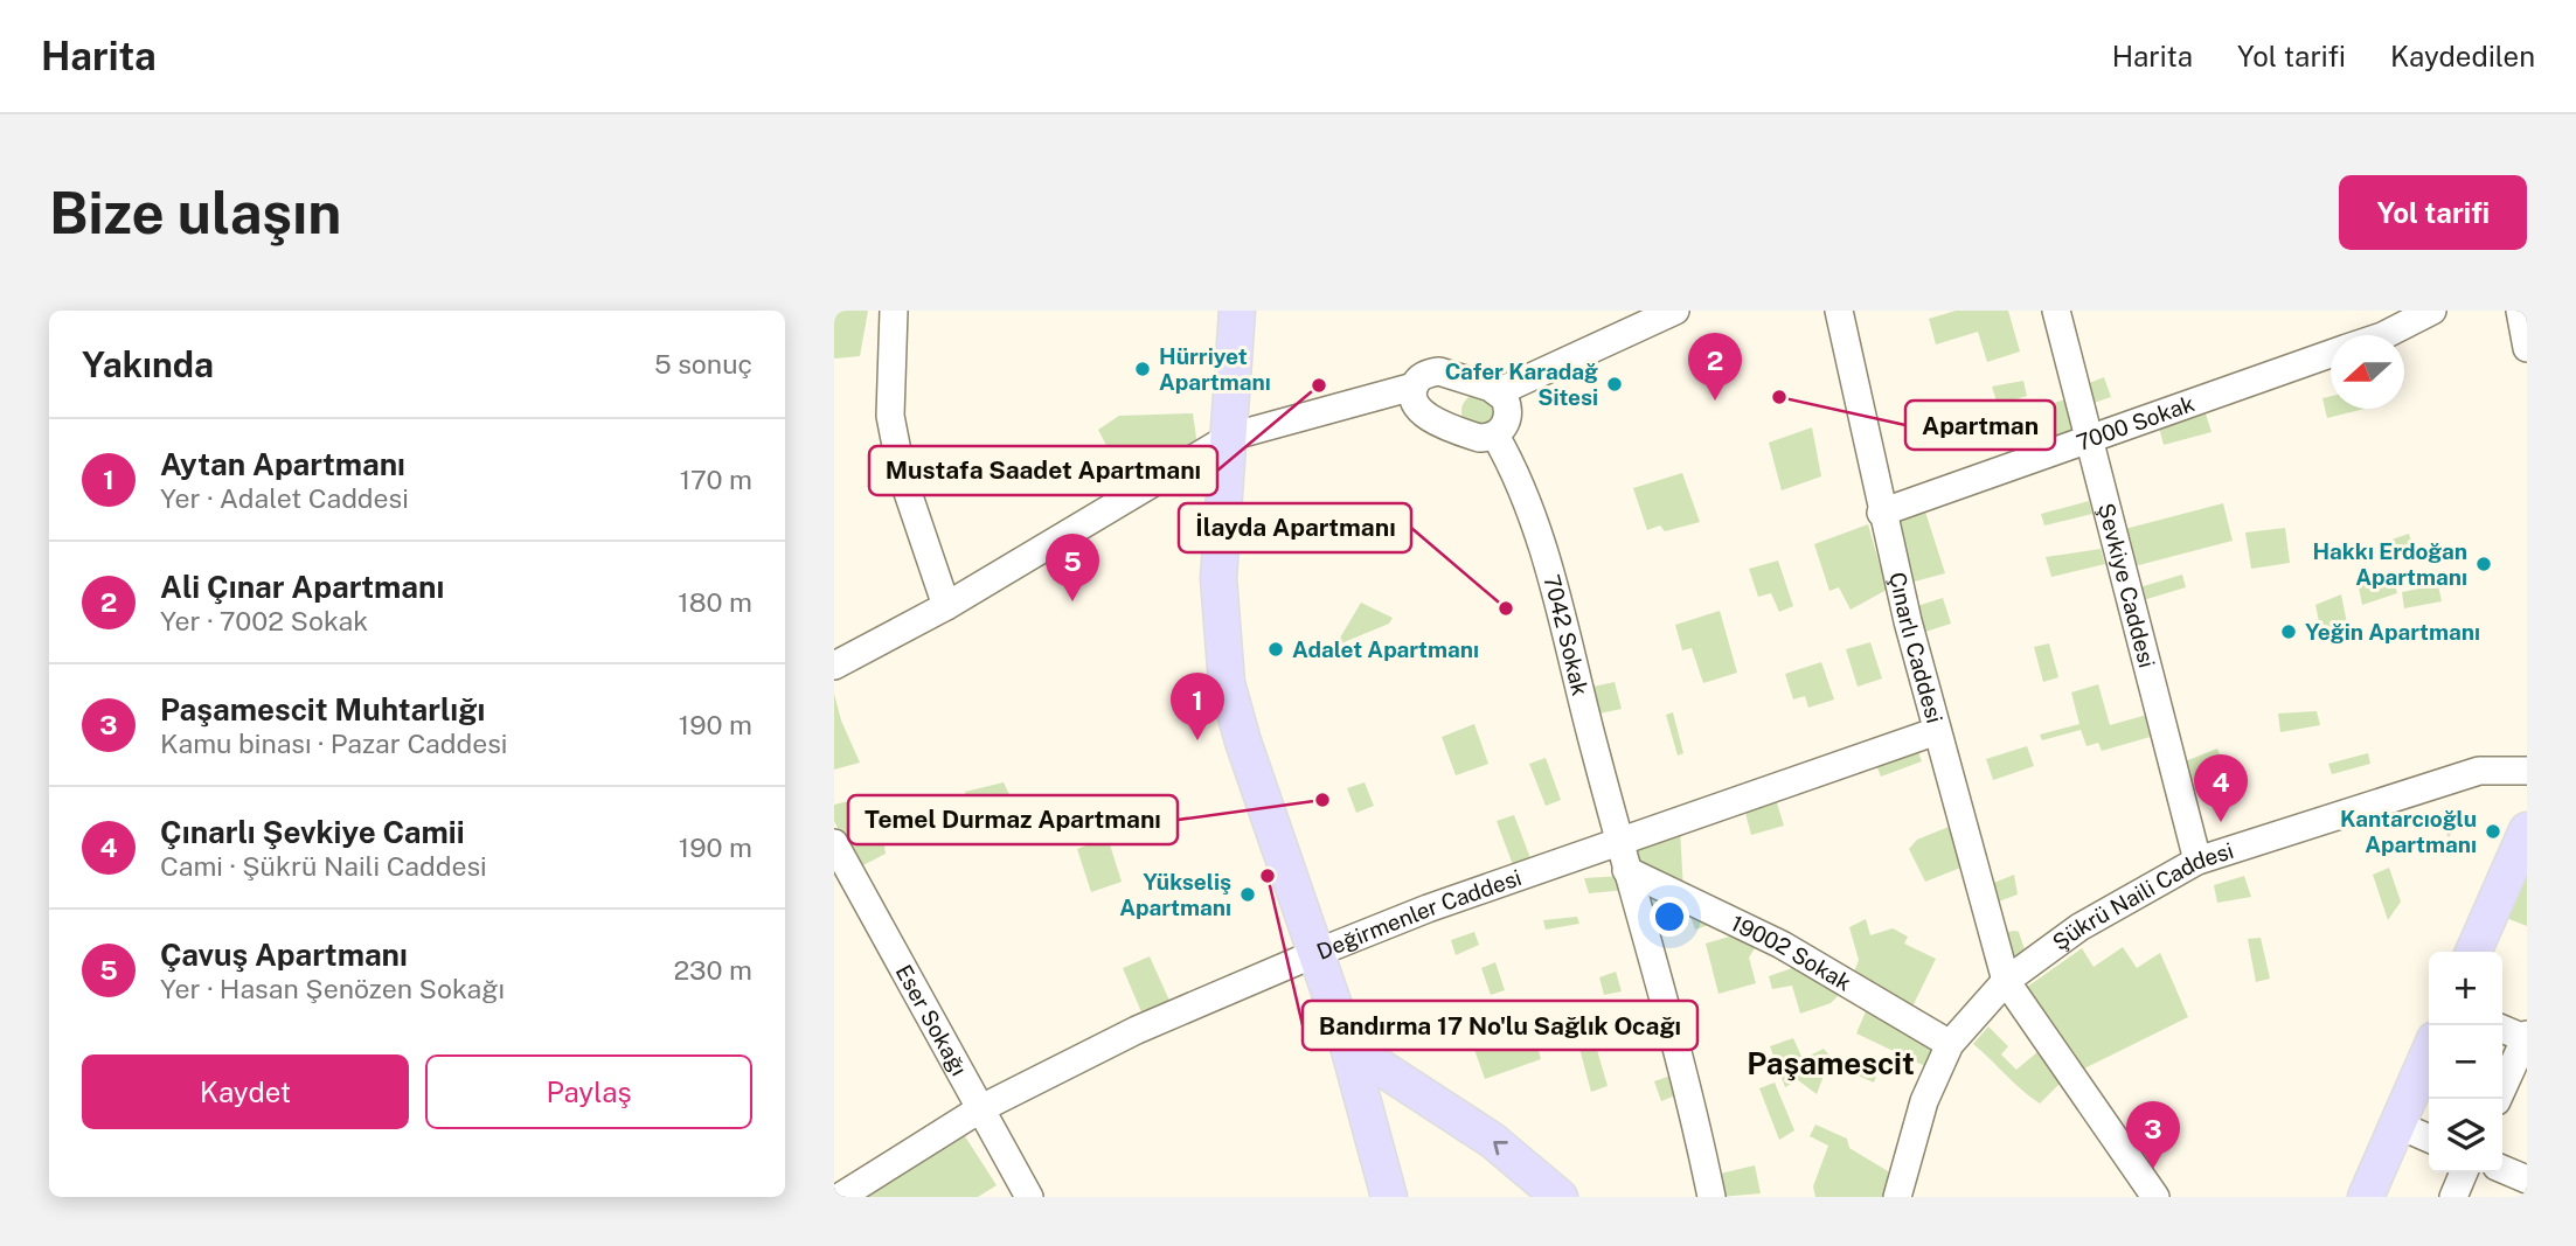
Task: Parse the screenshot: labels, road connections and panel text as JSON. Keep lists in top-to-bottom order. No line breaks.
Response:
{"streets":{"street":["7000 Sokak","Şevkiye Caddesi","7042 Sokak","Çınarlı Caddesi","Şükrü Naili Caddesi","Değirmenler Caddesi","19002 Sokak","Eser Sokağı"]},"crossings":[["7000 Sokak","Şevkiye Caddesi"],["7000 Sokak","Çınarlı Caddesi"],["Şevkiye Caddesi","Şükrü Naili Caddesi"],["7042 Sokak","Değirmenler Caddesi"],["7042 Sokak","19002 Sokak"],["Çınarlı Caddesi","Şükrü Naili Caddesi"],["Çınarlı Caddesi","Değirmenler Caddesi"],["Şükrü Naili Caddesi","19002 Sokak"],["Değirmenler Caddesi","Eser Sokağı"]],"districts":["Paşamescit"],"places":["Hürriyet Apartmanı","Cafer Karadağ Sitesi","Mustafa Saadet Apartmanı","Apartman","Hakkı Erdoğan Apartmanı","İlayda Apartmanı","Yeğin Apartmanı","Adalet Apartmanı","Temel Durmaz Apartmanı","Kantarcıoğlu Apartmanı","Bandırma 17 No'lu Sağlık Ocağı","Yükseliş Apartmanı"],"north":"left","page":{"header":"Harita","nav":["Harita","Yol tarifi","Kaydedilen"],"buttons":["Yol tarifi",["Kaydet","Paylaş"]],"title":"Bize ulaşın","heading":["Yakında","5 sonuç"],"pins":["2","5","1","4","3"],"list":[{"mark":"1","name":"Aytan Apartmanı","note":"Yer · Adalet Caddesi","value":"170 m"},{"mark":"2","name":"Ali Çınar Apartmanı","note":"Yer · 7002 Sokak","value":"180 m"},{"mark":"3","name":"Paşamescit Muhtarlığı","note":"Kamu binası · Pazar Caddesi","value":"190 m"},{"mark":"4","name":"Çınarlı Şevkiye Camii","note":"Cami · Şükrü Naili Caddesi","value":"190 m"},{"mark":"5","name":"Çavuş Apartmanı","note":"Yer · Hasan Şenözen Sokağı","value":"230 m"}],"map_buttons":["+","−"]}}
